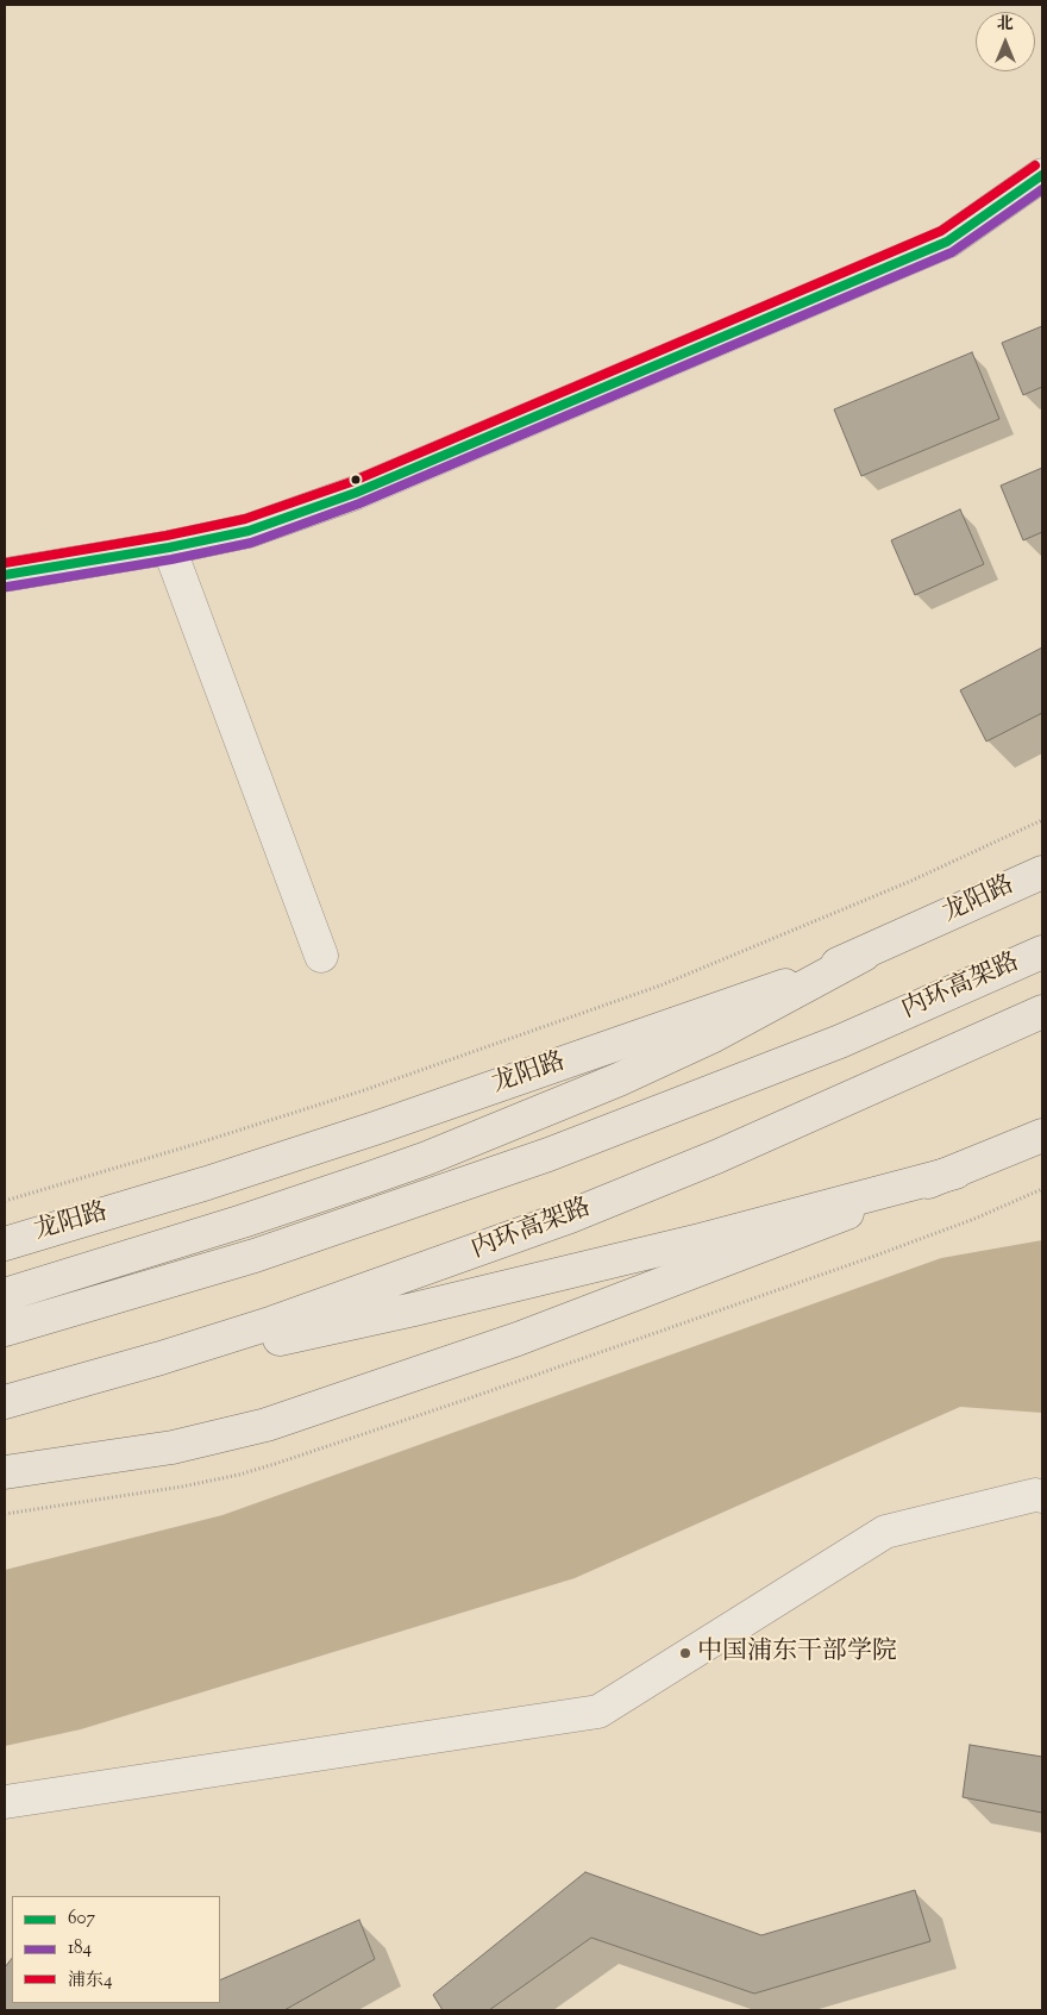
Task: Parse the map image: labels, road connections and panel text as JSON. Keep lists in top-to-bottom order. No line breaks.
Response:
{"streets":{"main road":["龙阳路","内环高架路"]},"places":["中国浦东干部学院"],"lines":["transit line 浦东4","transit line 607","transit line 184"],"legend":["607","184","浦东4"],"north":"top"}
